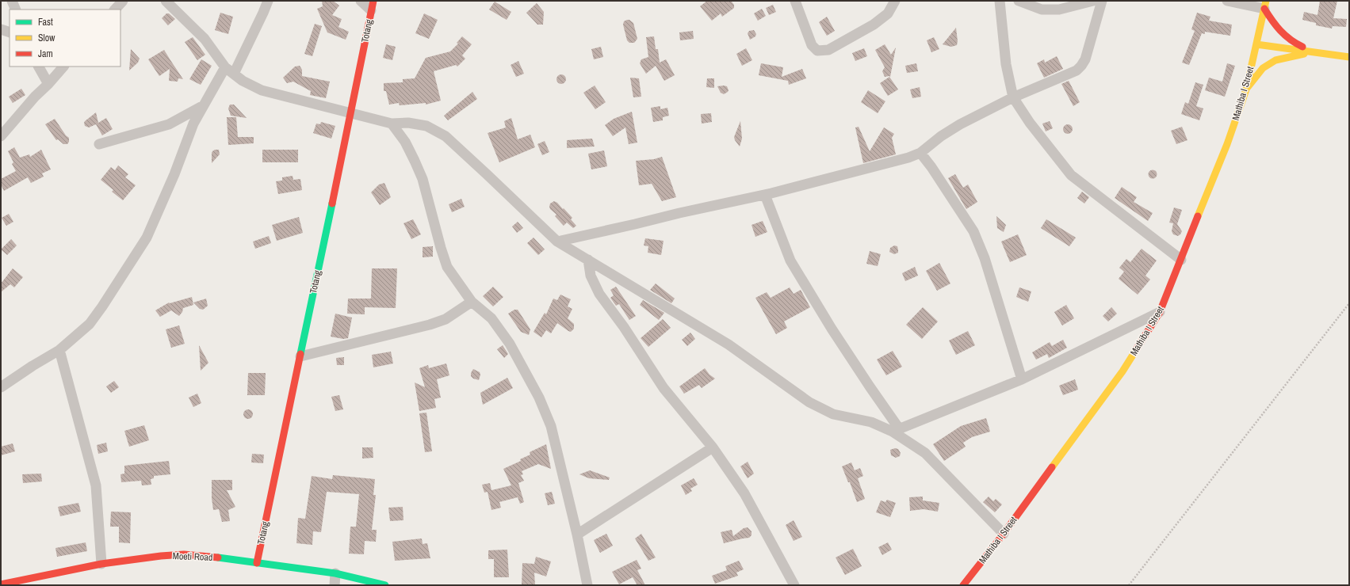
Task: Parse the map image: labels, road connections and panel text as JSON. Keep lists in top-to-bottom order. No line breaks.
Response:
{"streets":{"street":["Totang","Mathiba I Street","Moeti Road"]},"crossings":[["Totang","Moeti Road"]],"legend":["Fast","Slow","Jam"]}
